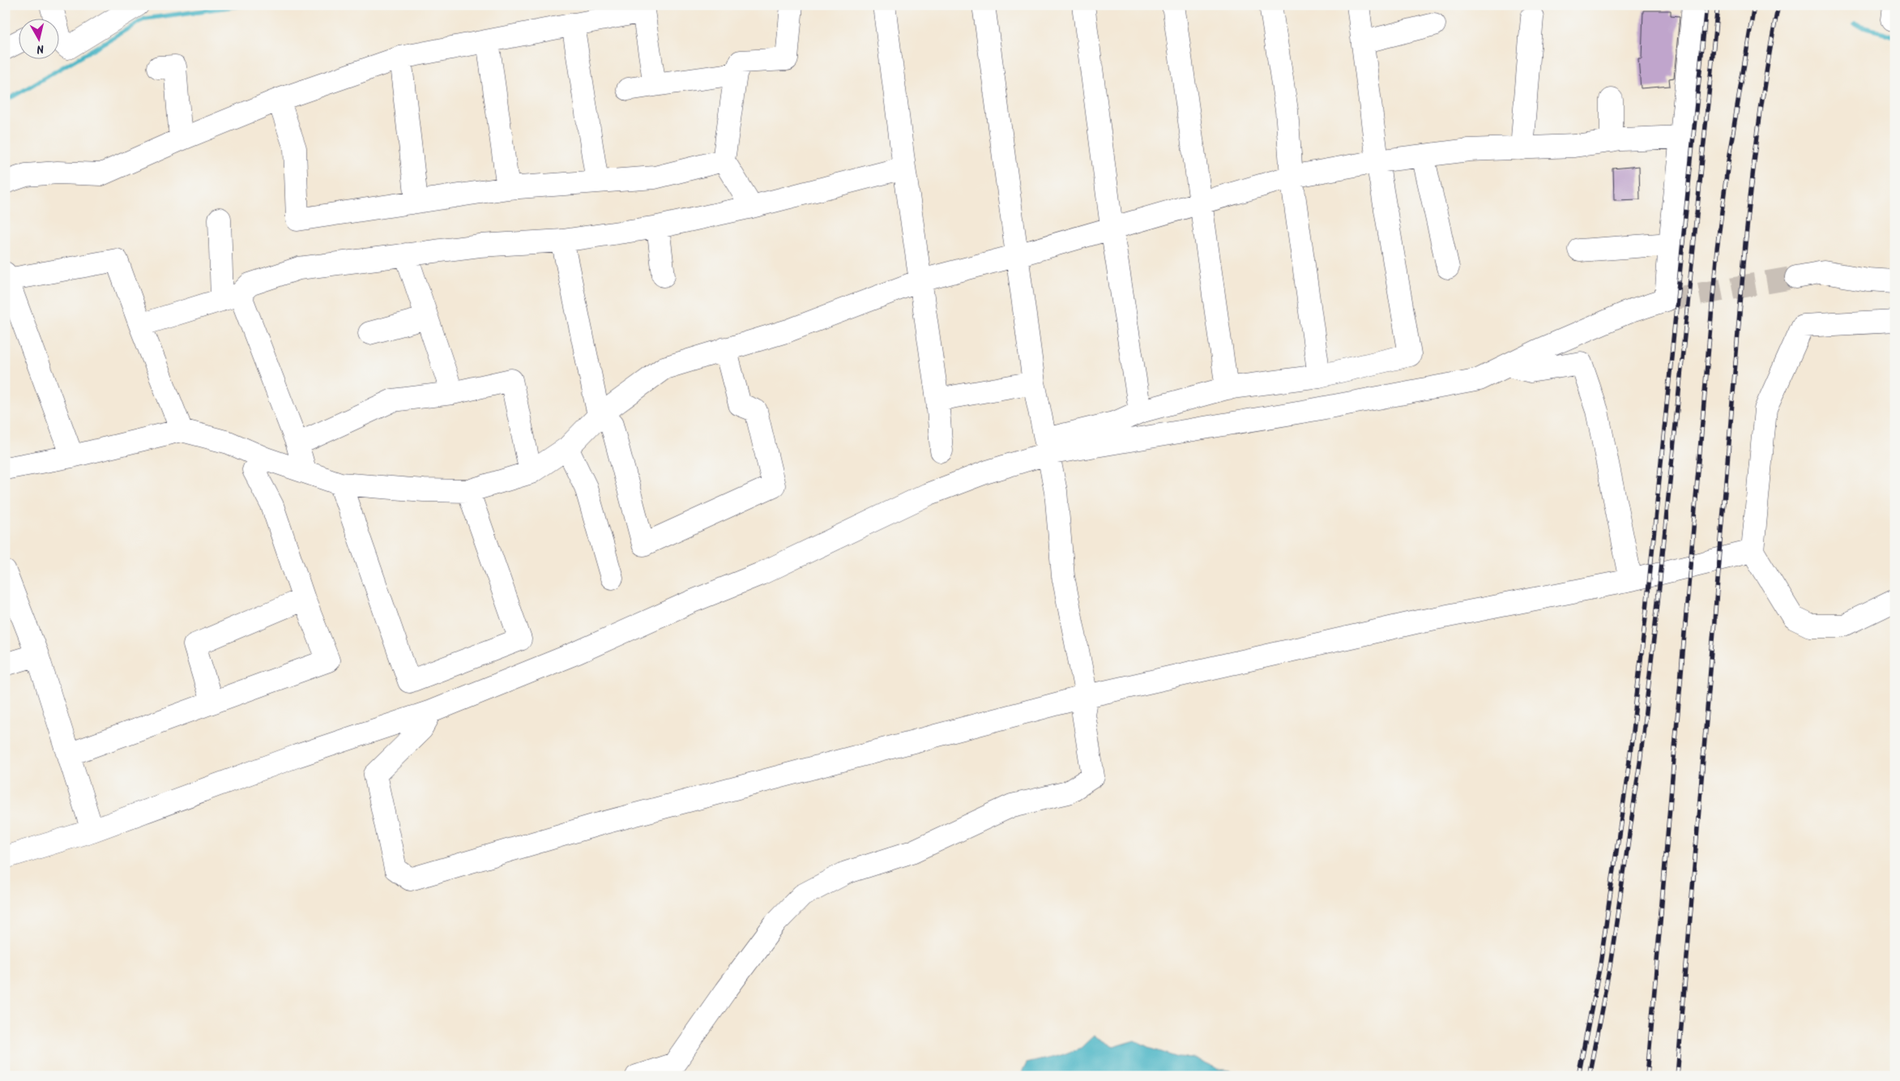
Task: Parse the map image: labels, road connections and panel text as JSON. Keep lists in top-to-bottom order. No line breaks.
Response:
{"north":"bottom"}
